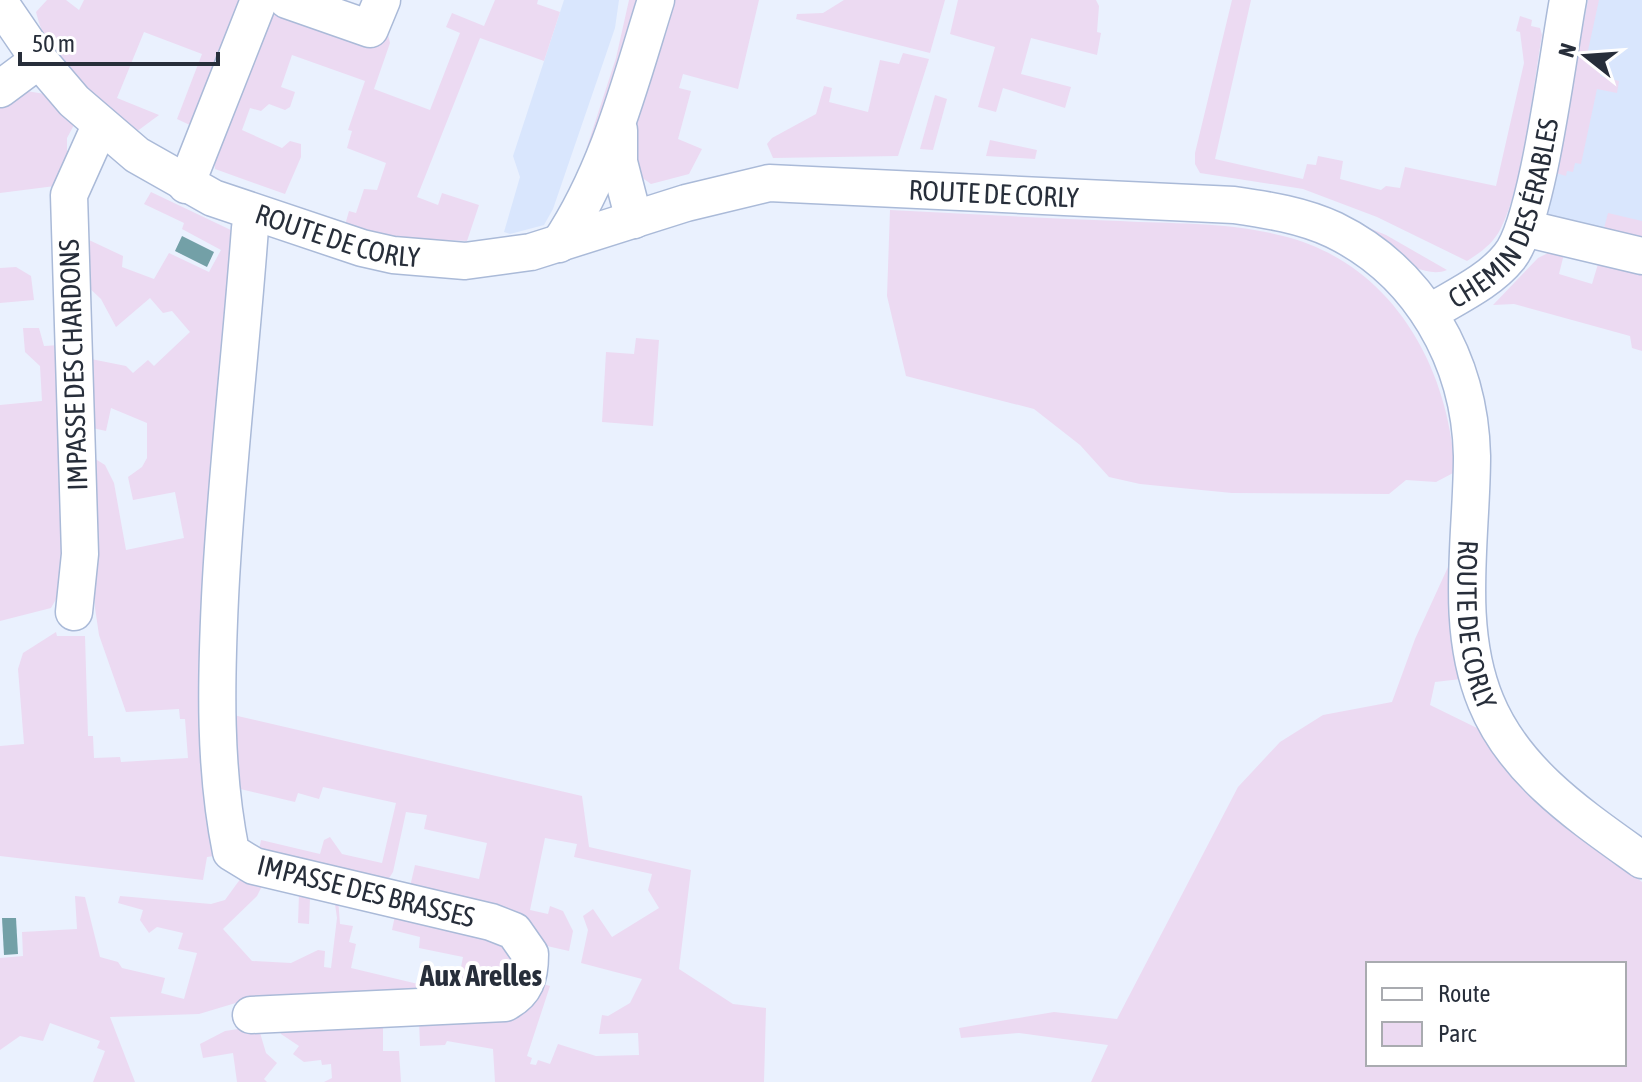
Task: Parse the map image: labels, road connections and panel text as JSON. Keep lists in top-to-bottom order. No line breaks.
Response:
{"streets":{"street":["ROUTE DE CORLY","CHEMIN DES ÉRABLES","IMPASSE DES CHARDONS","IMPASSE DES BRASSES"]},"crossings":[["ROUTE DE CORLY","CHEMIN DES ÉRABLES"],["ROUTE DE CORLY","IMPASSE DES CHARDONS"],["ROUTE DE CORLY","IMPASSE DES BRASSES"]],"districts":["Aux Arelles"],"legend":["Route","Parc"],"scale_bar":"50 m","north":"left"}
